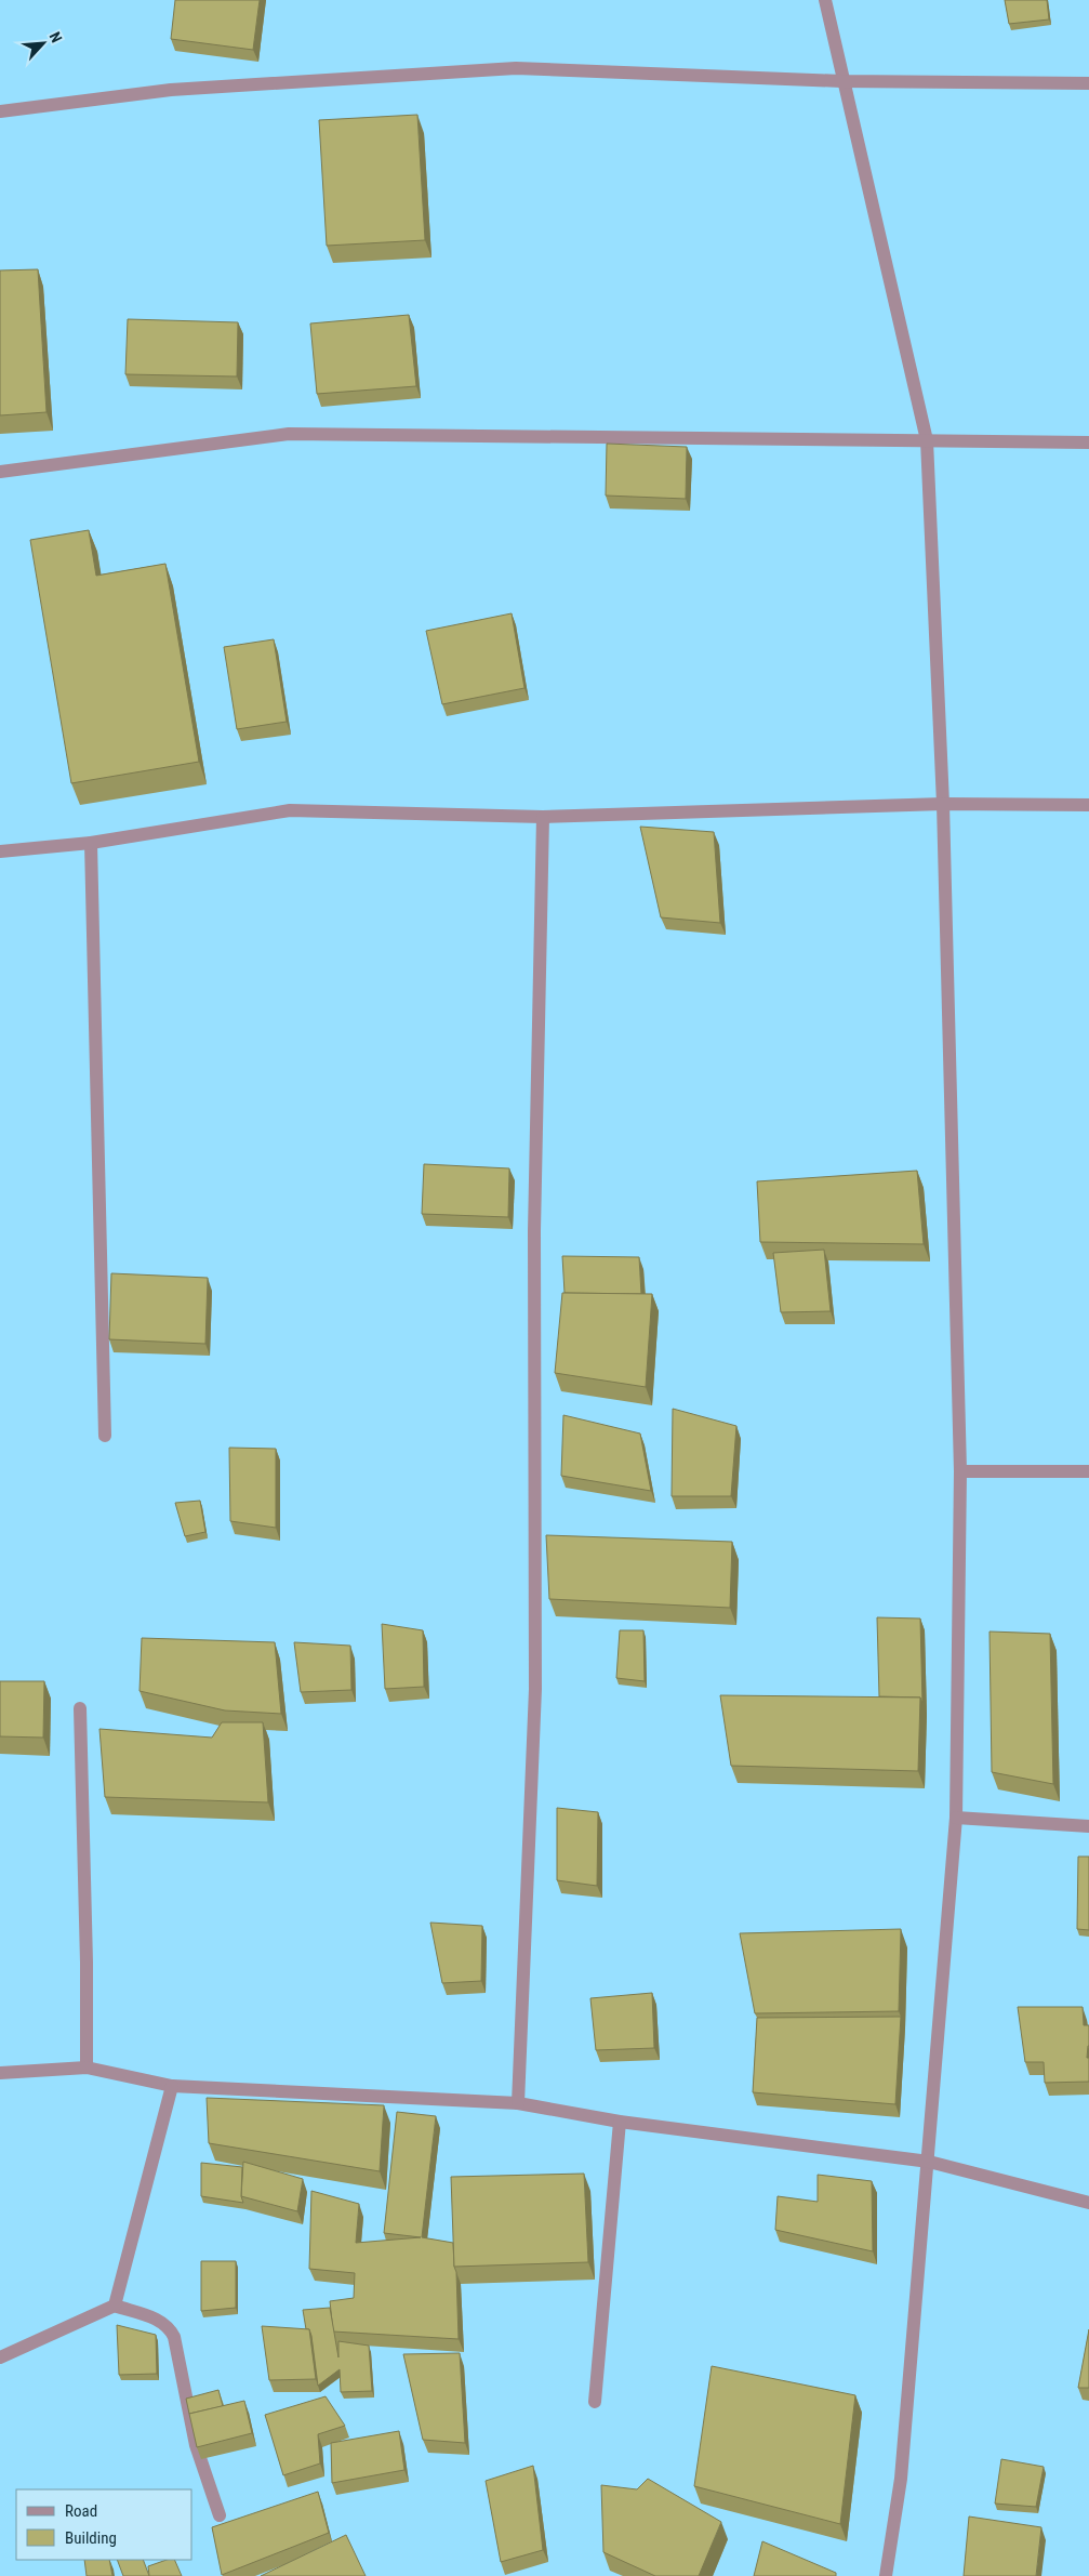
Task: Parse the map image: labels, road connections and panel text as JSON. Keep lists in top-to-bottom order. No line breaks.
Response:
{"legend":["Road","Building"],"north":"top right"}
